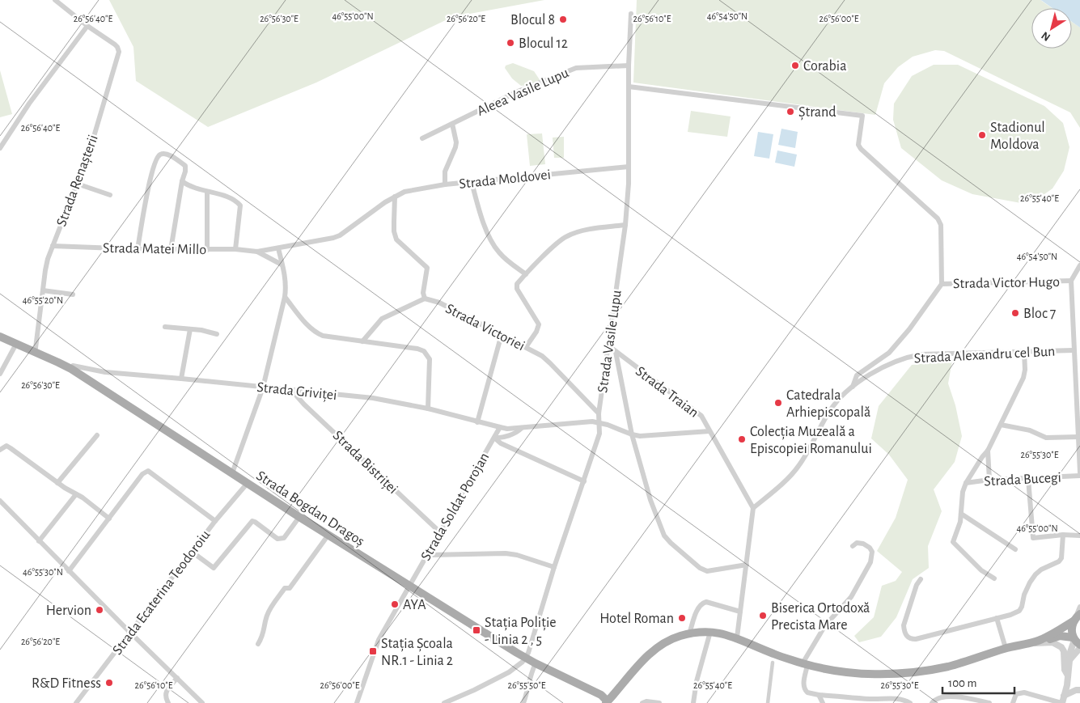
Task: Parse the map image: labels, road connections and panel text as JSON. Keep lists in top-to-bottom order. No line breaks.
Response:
{"streets":{"main road":["Strada Bogdan Dragoș"],"street":["Aleea Vasile Lupu","Strada Moldovei","Strada Renașterii","Strada Matei Millo","Strada Victor Hugo","Strada Victoriei","Strada Vasile Lupu","Strada Alexandru cel Bun","Strada Griviței","Strada Traian","Strada Bistriței","Strada Bucegi","Strada Soldat Porojan","Strada Ecaterina Teodoroiu"]},"crossings":[["Aleea Vasile Lupu","Strada Vasile Lupu"],["Strada Moldovei","Strada Matei Millo"],["Strada Moldovei","Strada Vasile Lupu"],["Strada Renașterii","Strada Matei Millo"],["Strada Renașterii","Strada Bogdan Dragoș"],["Strada Victor Hugo","Strada Vasile Lupu"],["Strada Victor Hugo","Strada Alexandru cel Bun"],["Strada Victoriei","Strada Vasile Lupu"],["Strada Vasile Lupu","Strada Griviței"],["Strada Vasile Lupu","Strada Traian"],["Strada Vasile Lupu","Strada Bogdan Dragoș"],["Strada Alexandru cel Bun","Strada Traian"],["Strada Griviței","Strada Traian"],["Strada Griviței","Strada Bistriței"],["Strada Griviței","Strada Soldat Porojan"],["Strada Griviței","Strada Bogdan Dragoș"],["Strada Bistriței","Strada Soldat Porojan"],["Strada Soldat Porojan","Strada Bogdan Dragoș"],["Strada Bogdan Dragoș","Strada Ecaterina Teodoroiu"]],"places":{"other":["Blocul 8","Blocul 12","Corabia","Ștrand","Stadionul Moldova","Bloc 7","Catedrala Arhiepiscopală","Colecția Muzeală a Episcopiei Romanului","AYA","Hervion","Biserica Ortodoxă Precista Mare","Hotel Roman","R&D Fitness"],"transit":["Stația Poliție - Linia 2 , 5","Stația Școala NR.1 - Linia 2"]},"scale_bar":"100 m","north":"bottom left","coordinates":["46°55'00\"N","46°54'50\"N","26°56'40\"E","26°56'30\"E","26°56'20\"E","26°56'10\"E","26°56'00\"E","26°55'40\"E","46°55'20\"N","26°55'30\"E","46°55'30\"N","26°55'50\"E"]}
